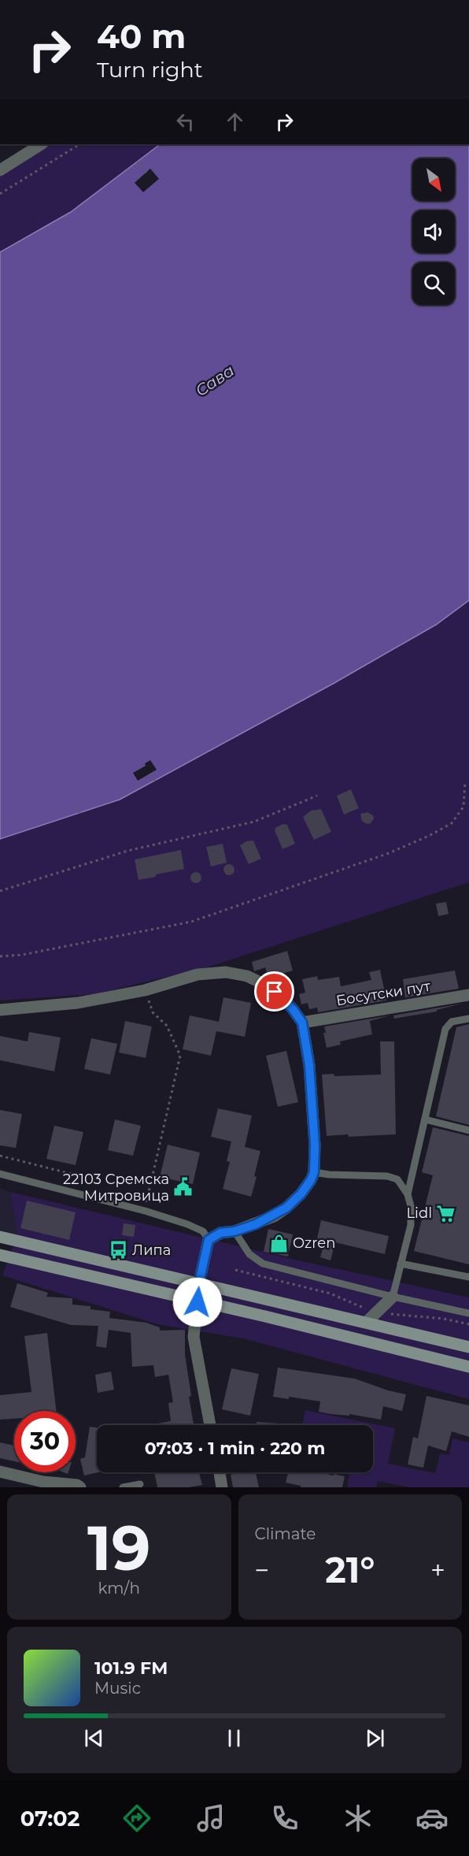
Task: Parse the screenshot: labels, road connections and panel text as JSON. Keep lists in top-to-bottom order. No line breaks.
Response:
{"streets":{"street":["Босутски пут"]},"water":["Сава"],"places":{"public building":["22103 Сремска Митровица"],"supermarket":["Lidl"],"shop":["Ozren"],"bus stop":["Липа"]},"north":"bottom right","page":{"turn":["40 m","Turn right"],"limit":"30","trip":"07:03 · 1 min · 220 m","tile":[["19","km/h"],"Climate"],"heat":["−","21°","+"],"song":["101.9 FM","Music"],"tabs":"07:02"}}
